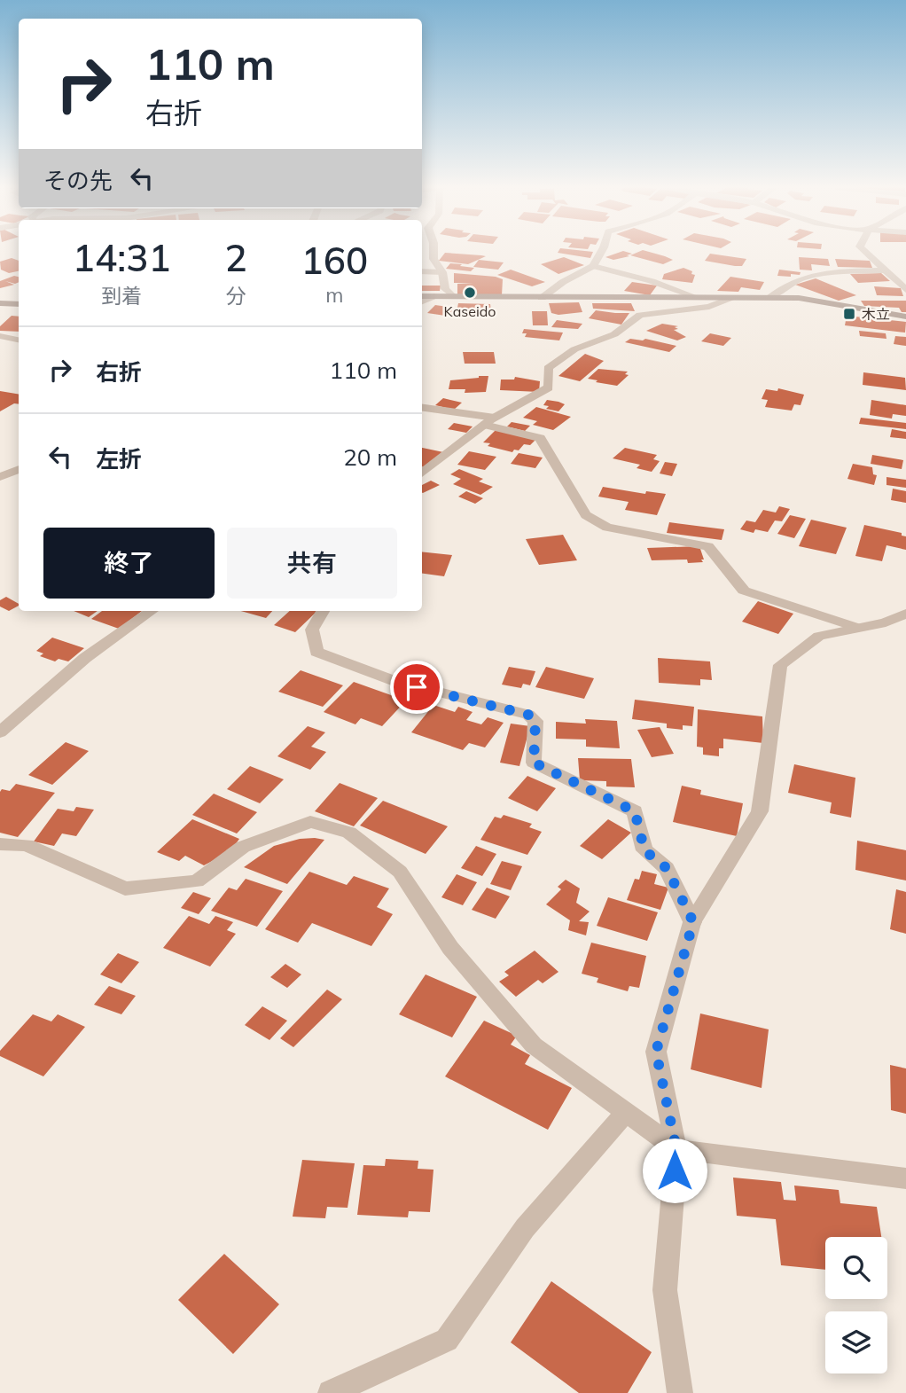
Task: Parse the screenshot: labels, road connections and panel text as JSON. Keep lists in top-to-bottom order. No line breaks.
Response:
{"places":{"other":["Kaseido"],"transit":["木立"]},"page":{"turn":["110 m","右折"],"then":"その先","eta":["14:31","到着","2","分","160","m"],"list":[{"name":"右折","value":"110 m"},{"name":"左折","value":"20 m"}],"buttons":["終了","共有"]}}
